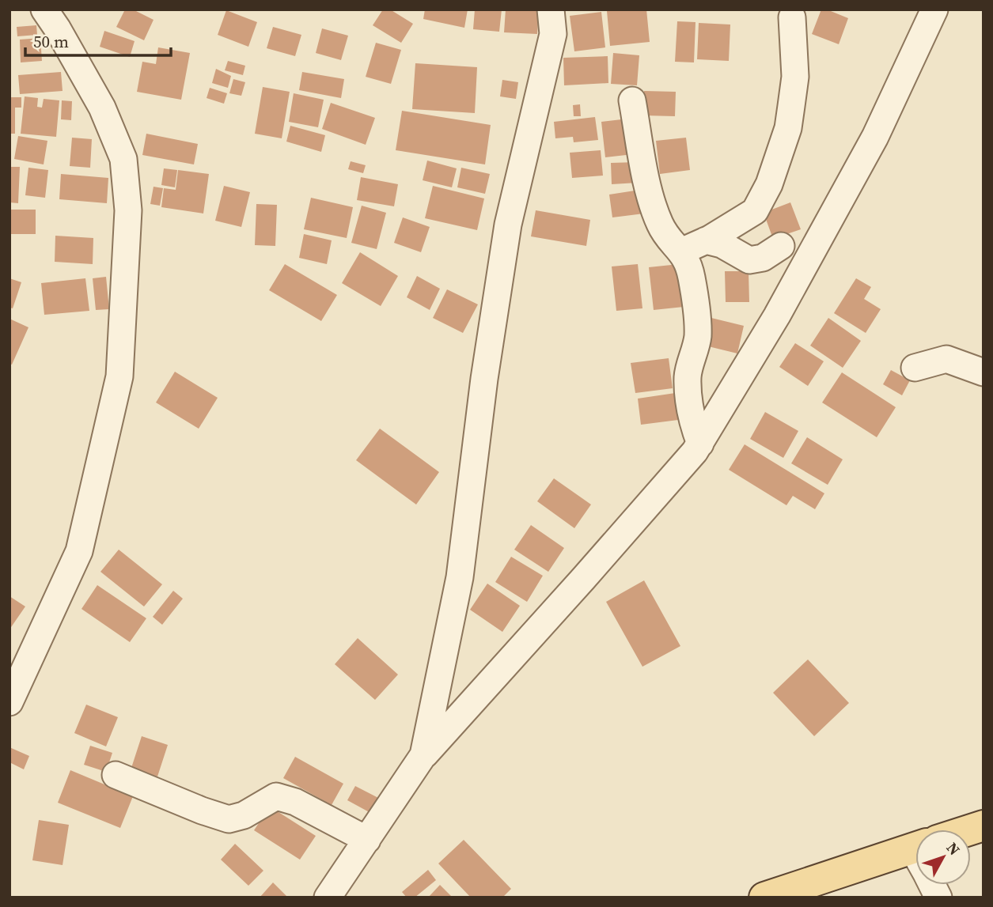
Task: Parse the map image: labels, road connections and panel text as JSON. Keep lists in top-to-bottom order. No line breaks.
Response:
{"scale_bar":"50 m","north":"top right"}
